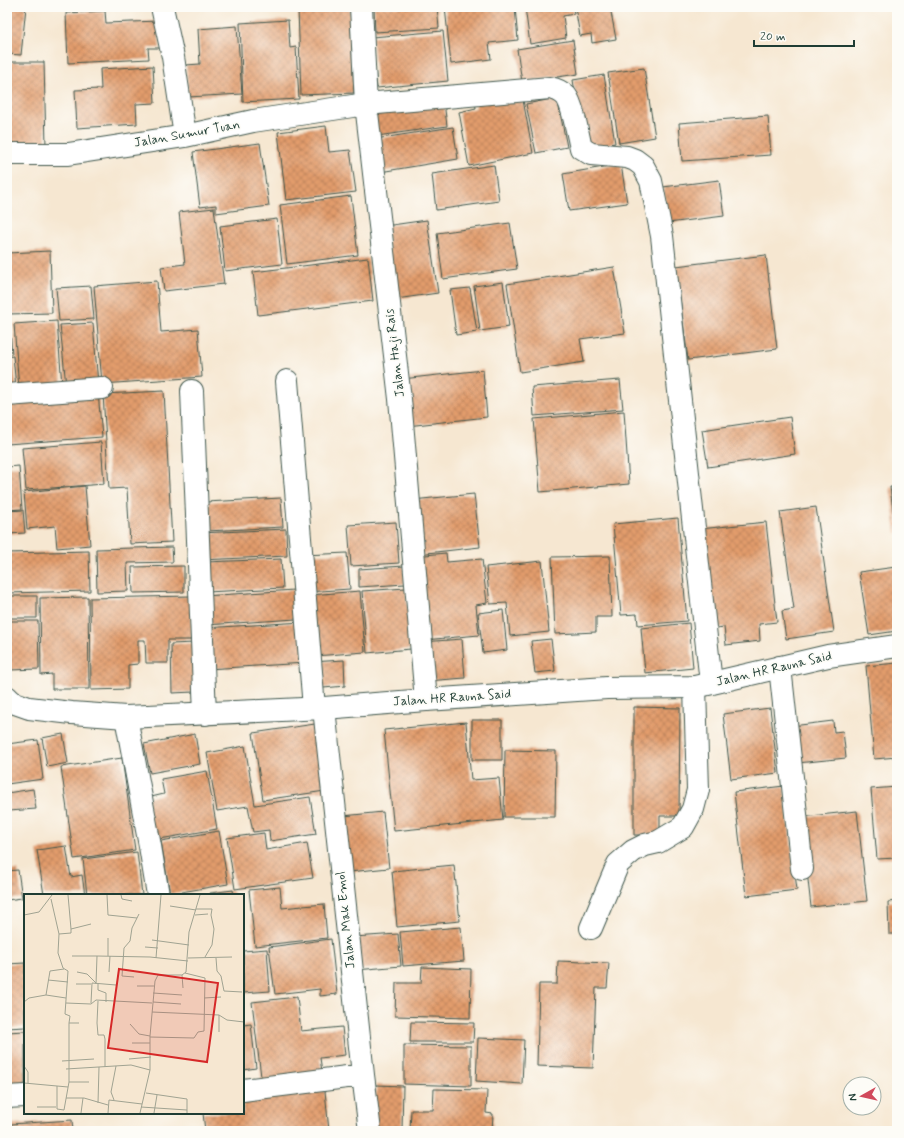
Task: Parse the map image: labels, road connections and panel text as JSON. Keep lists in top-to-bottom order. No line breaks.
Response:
{"streets":{"street":["Jalan Sumur Tuan","Jalan Haji Rais","Jalan HR Rauna Said","Jalan Mak Emol"]},"crossings":[["Jalan Sumur Tuan","Jalan Haji Rais"],["Jalan Sumur Tuan","Jalan HR Rauna Said"],["Jalan Haji Rais","Jalan HR Rauna Said"],["Jalan HR Rauna Said","Jalan Mak Emol"]],"scale_bar":"20 m","north":"left"}
